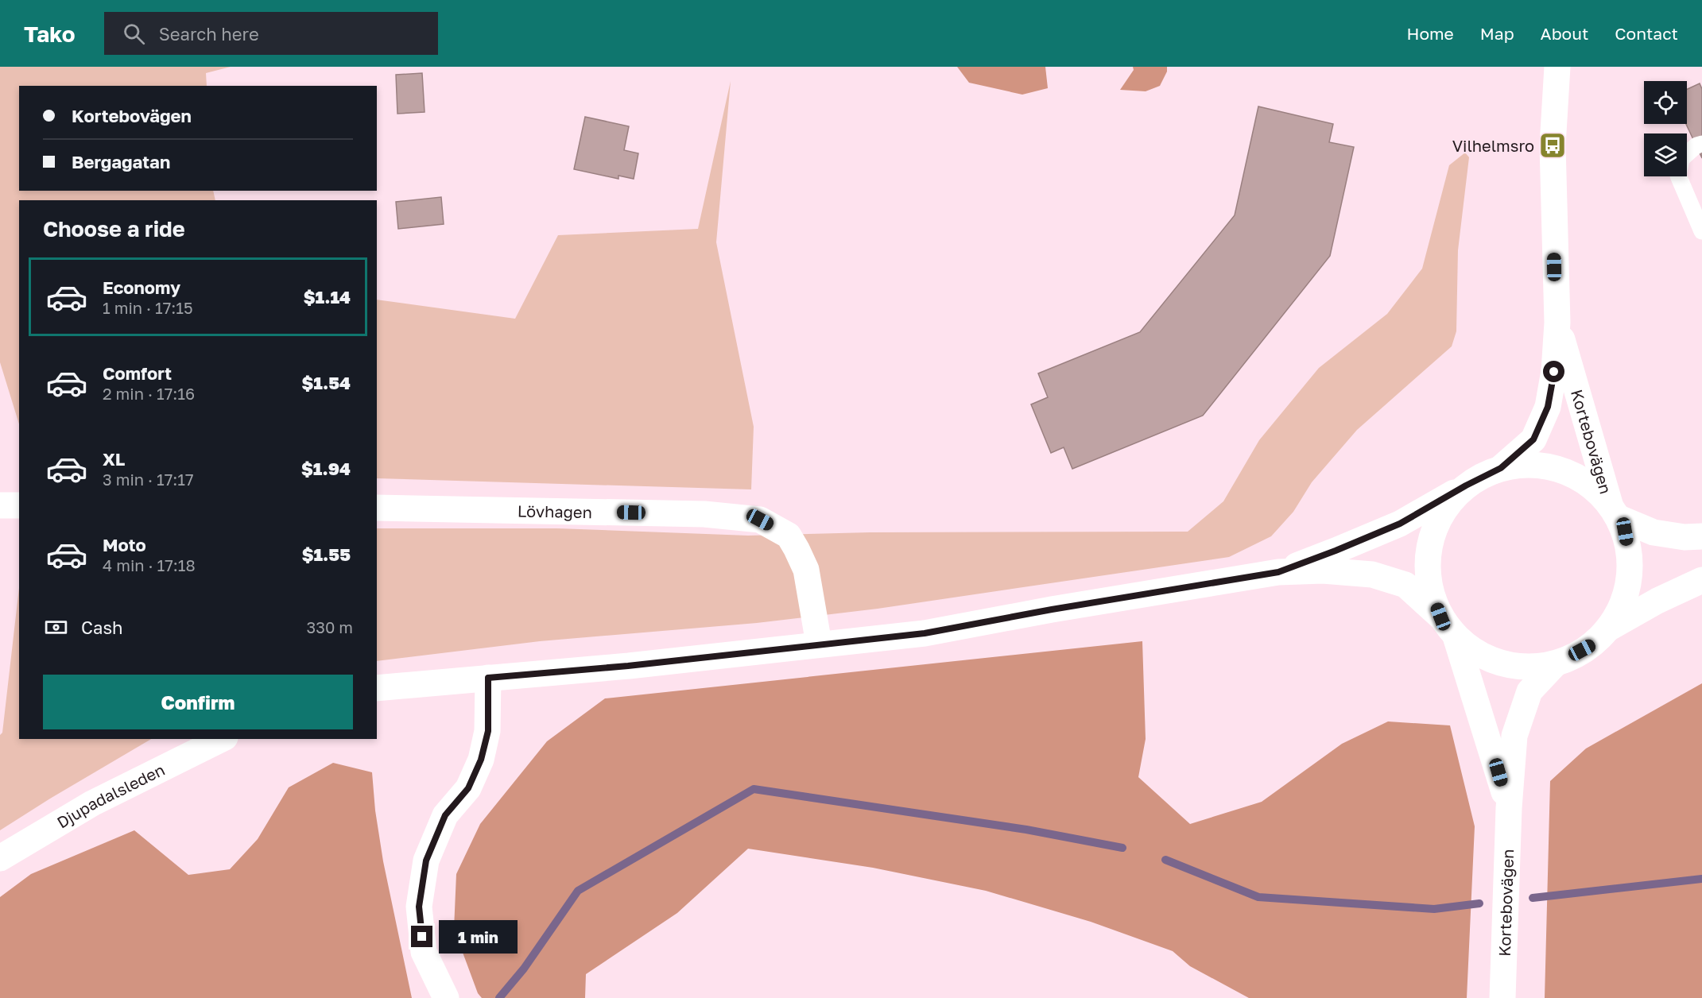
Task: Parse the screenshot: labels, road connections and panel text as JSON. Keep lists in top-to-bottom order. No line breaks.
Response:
{"streets":{"street":["Kortebovägen","Lövhagen","Djupadalsleden"]},"places":{"bus stop":["Vilhelmsro"]},"page":{"header":"Tako","search":"Search here","nav":["Home","Map","About","Contact"],"banner":["Kortebovägen","Bergagatan"],"heading":"Choose a ride","list":[{"name":"Economy","note":"1 min · 17:15","value":"$1.14"},{"name":"Comfort","note":"2 min · 17:16","value":"$1.54"},{"name":"XL","note":"3 min · 17:17","value":"$1.94"},{"name":"Moto","note":"4 min · 17:18","value":"$1.55"}],"pay":["Cash","330 m"],"buttons":"Confirm","bubble":"1 min"}}
